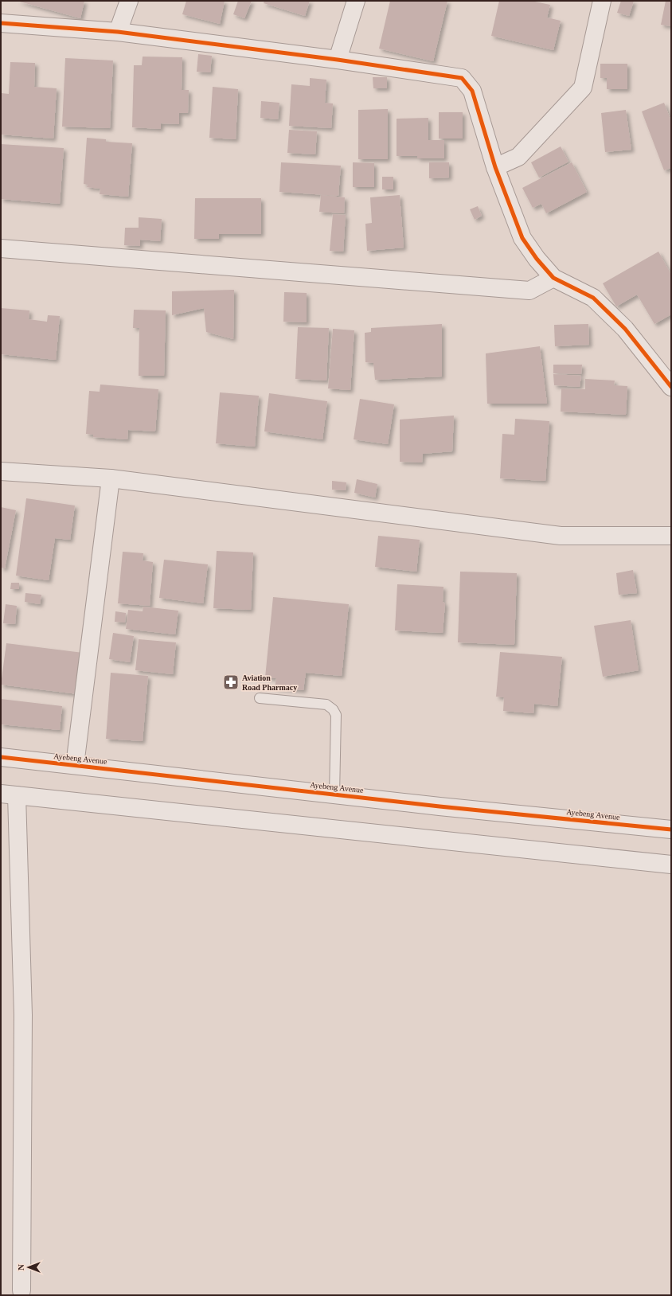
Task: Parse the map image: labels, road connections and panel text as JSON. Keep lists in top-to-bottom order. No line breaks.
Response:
{"streets":{"street":["Ayebeng Avenue"]},"places":{"pharmacy":["Aviation Road Pharmacy"]},"north":"left"}
